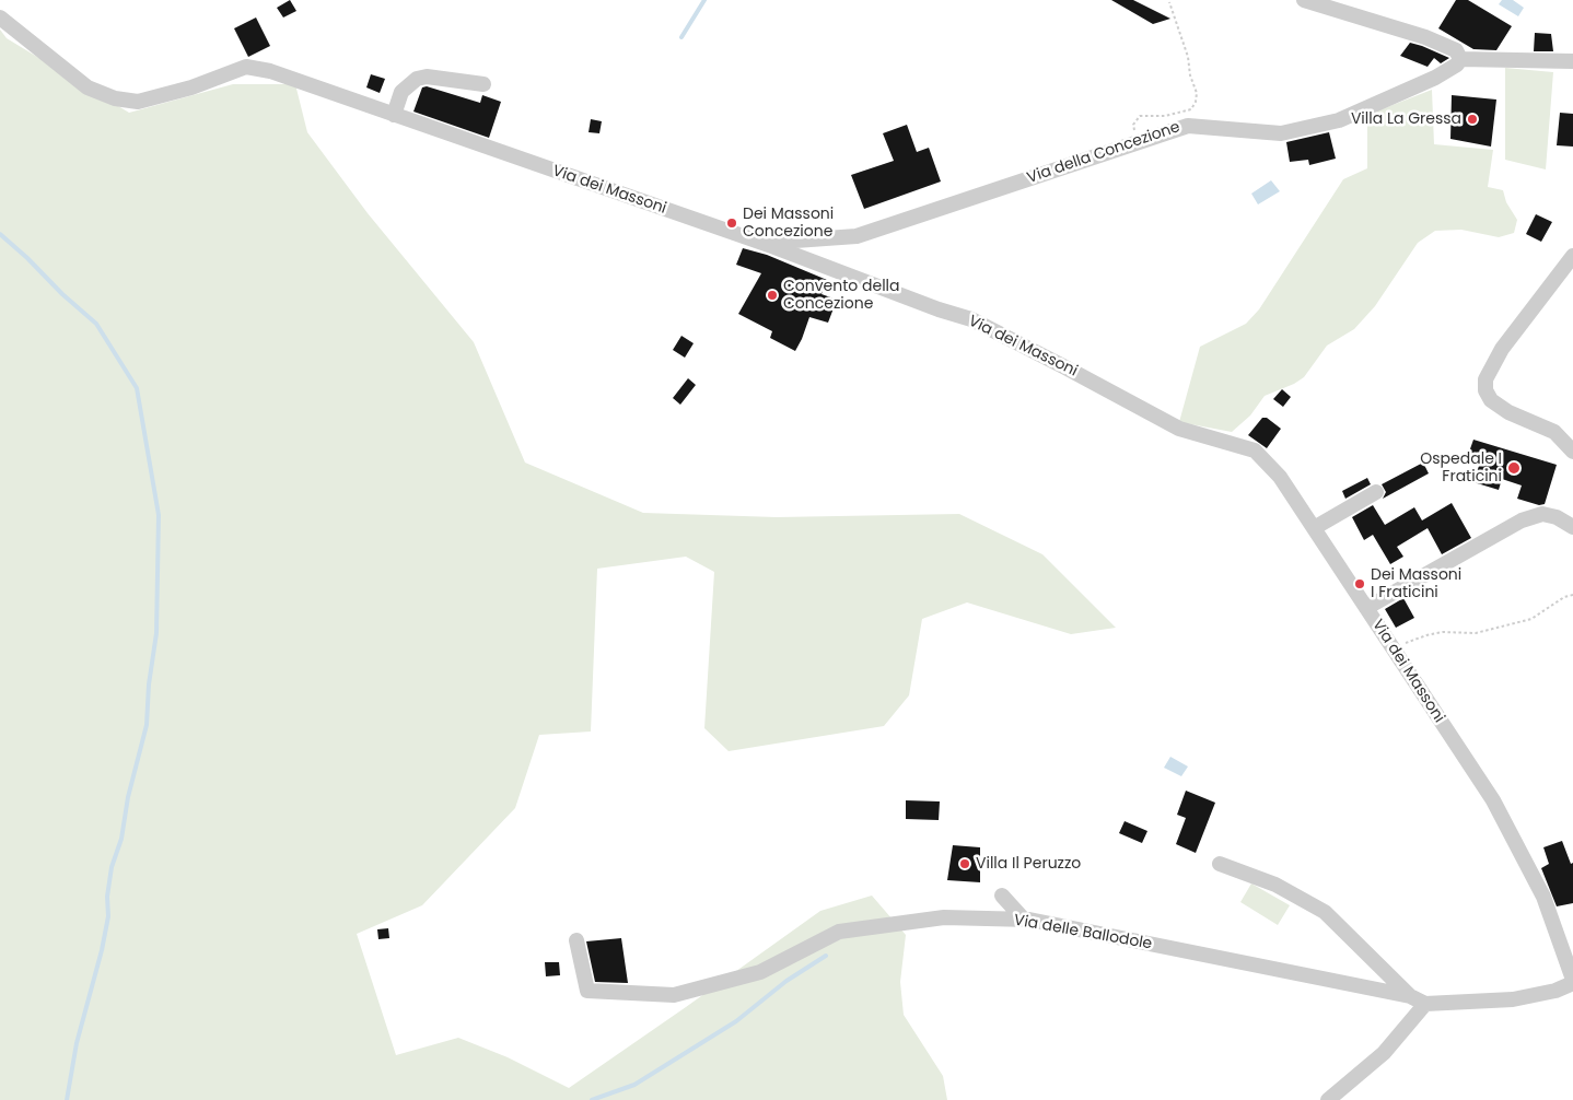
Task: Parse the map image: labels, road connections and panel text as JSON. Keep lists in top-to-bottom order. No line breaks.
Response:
{"streets":{"street":["Via della Concezione","Via dei Massoni","Via delle Ballodole"]},"crossings":[["Via della Concezione","Via dei Massoni"],["Via dei Massoni","Via delle Ballodole"]],"places":["Villa La Gressa","Dei Massoni Concezione","Convento della Concezione","Ospedale I Fraticini","Dei Massoni I Fraticini","Villa Il Peruzzo"]}
